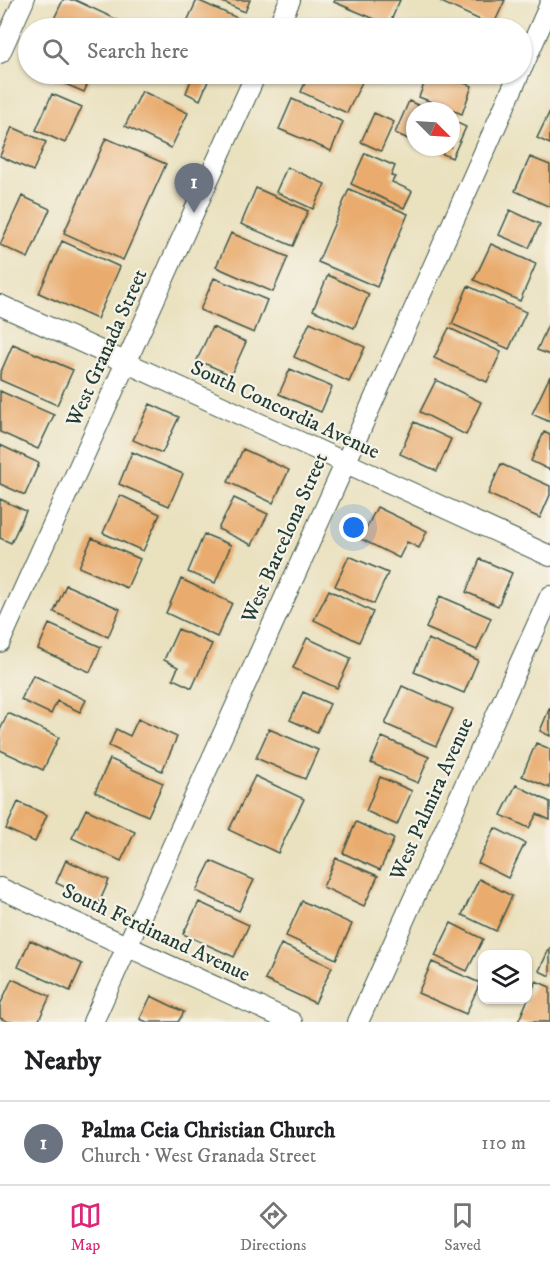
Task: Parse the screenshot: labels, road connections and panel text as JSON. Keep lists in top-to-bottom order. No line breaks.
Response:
{"streets":{"street":["West Granada Street","South Concordia Avenue","West Barcelona Street","West Palmira Avenue","South Ferdinand Avenue"]},"crossings":[["West Granada Street","South Concordia Avenue"],["South Concordia Avenue","West Barcelona Street"],["West Barcelona Street","South Ferdinand Avenue"]],"north":"bottom right","page":{"search":"Search here","pins":"1","heading":"Nearby","list":[{"mark":"1","name":"Palma Ceia Christian Church","note":"Church · West Granada Street","value":"110 m"}],"nav":["Map","Directions","Saved"]}}
